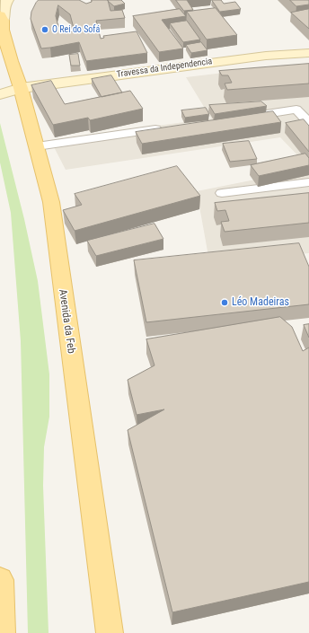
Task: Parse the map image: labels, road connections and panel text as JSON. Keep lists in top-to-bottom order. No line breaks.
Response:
{"streets":{"main road":["Travessa da Independencia","Avenida da Feb"]},"crossings":[["Travessa da Independencia","Avenida da Feb"]],"places":["O Rei do Sofá","Léo Madeiras"]}
